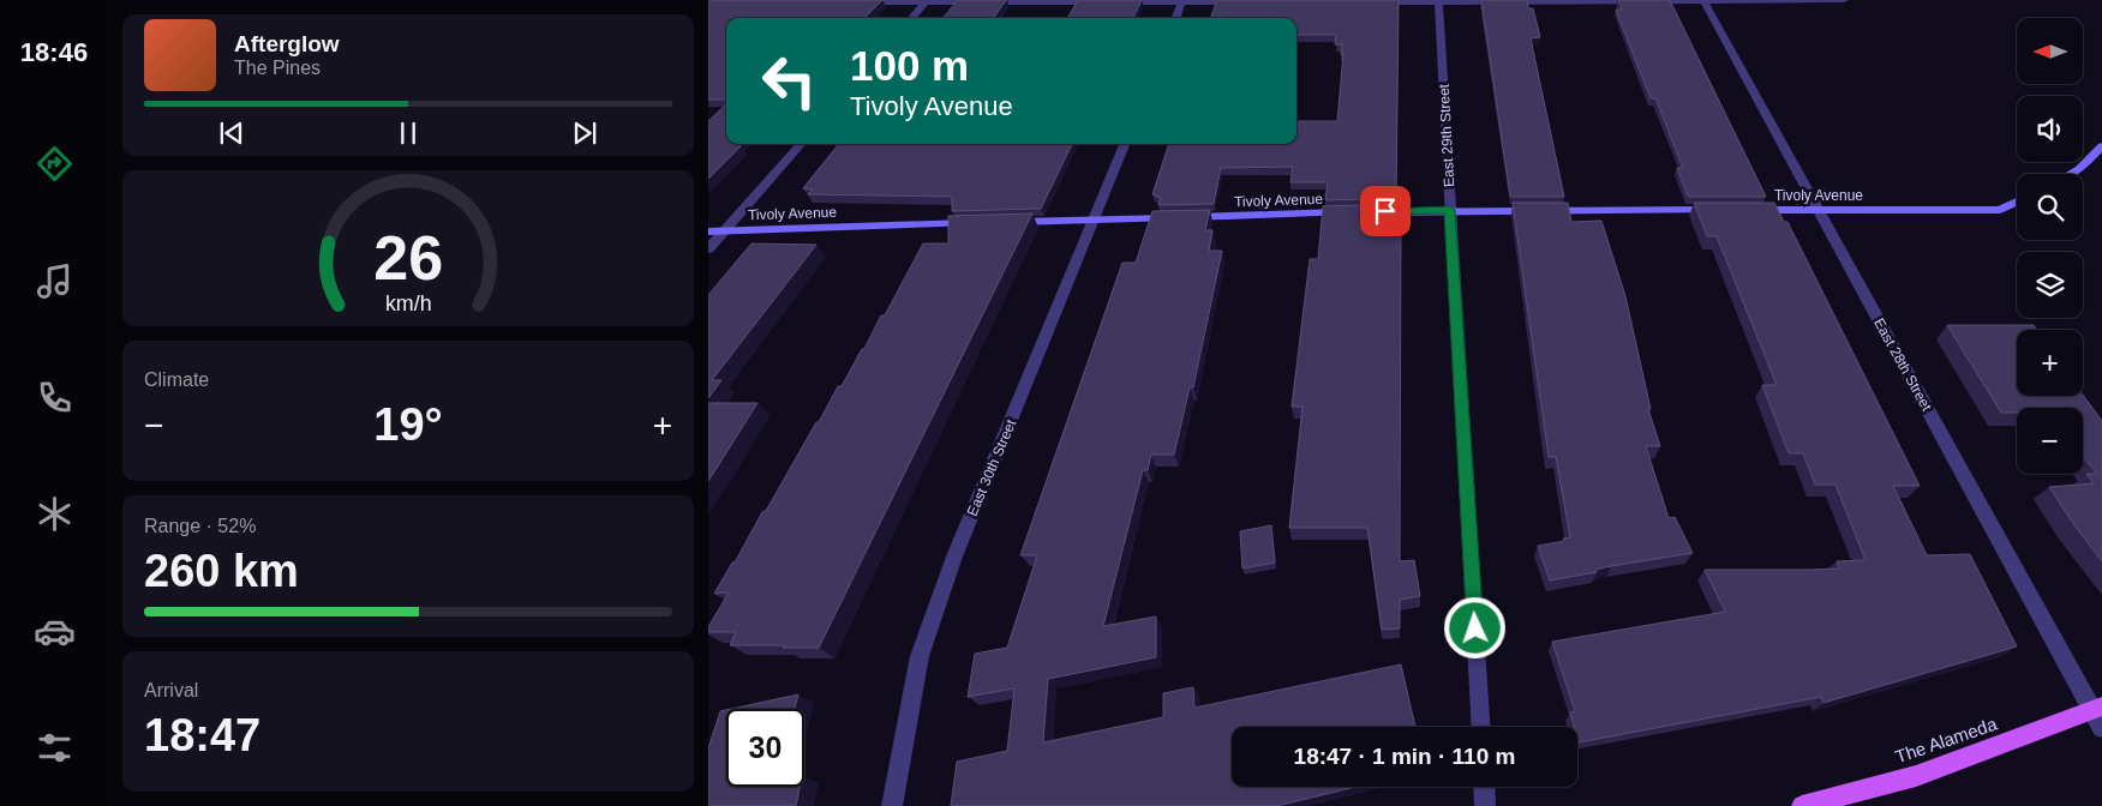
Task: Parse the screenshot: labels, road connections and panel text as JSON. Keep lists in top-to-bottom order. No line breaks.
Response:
{"streets":{"main road":["The Alameda"],"street":["East 29th Street","Tivoly Avenue","East 28th Street","East 30th Street"]},"crossings":[["East 29th Street","Tivoly Avenue"],["Tivoly Avenue","East 28th Street"],["Tivoly Avenue","East 30th Street"],["East 28th Street","The Alameda"]],"north":"left","page":{"tabs":"18:46","map_buttons":["+","−"],"turn":["100 m","Tivoly Avenue"],"song":["Afterglow","The Pines"],"tile":["Climate",["Range · 52%","260 km"],["Arrival","18:47"]],"heat":["−","19°","+"],"limit":"30","trip":"18:47 · 1 min · 110 m","gauge":["26","km/h"]}}
